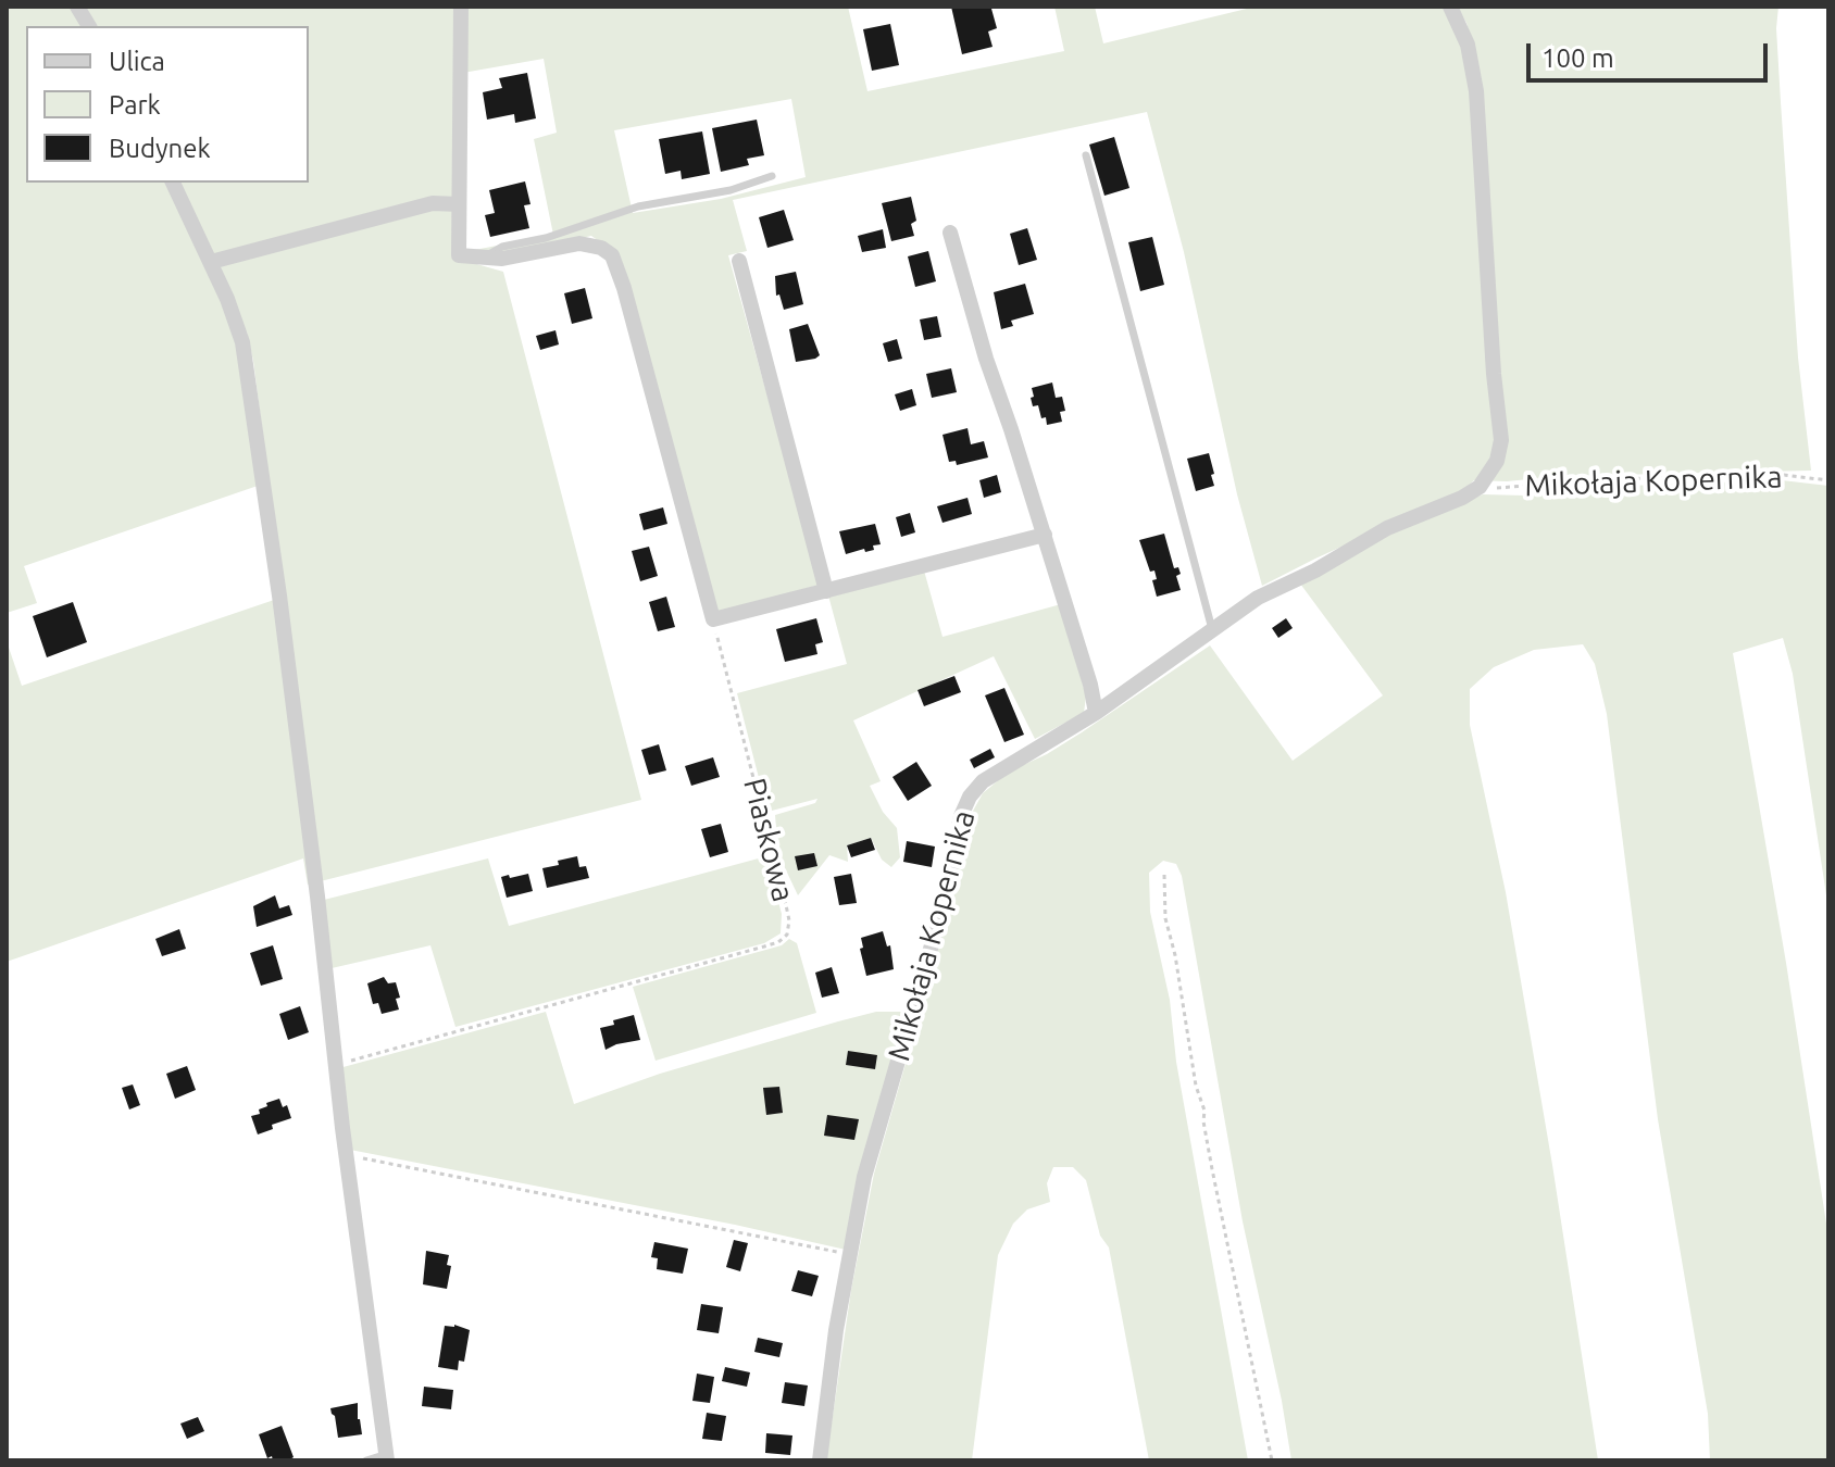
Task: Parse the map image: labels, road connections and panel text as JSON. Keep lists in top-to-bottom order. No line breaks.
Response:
{"streets":{"street":["Mikołaja Kopernika"],"path":["Piaskowa"]},"legend":["Ulica","Park","Budynek"],"scale_bar":"100 m"}
